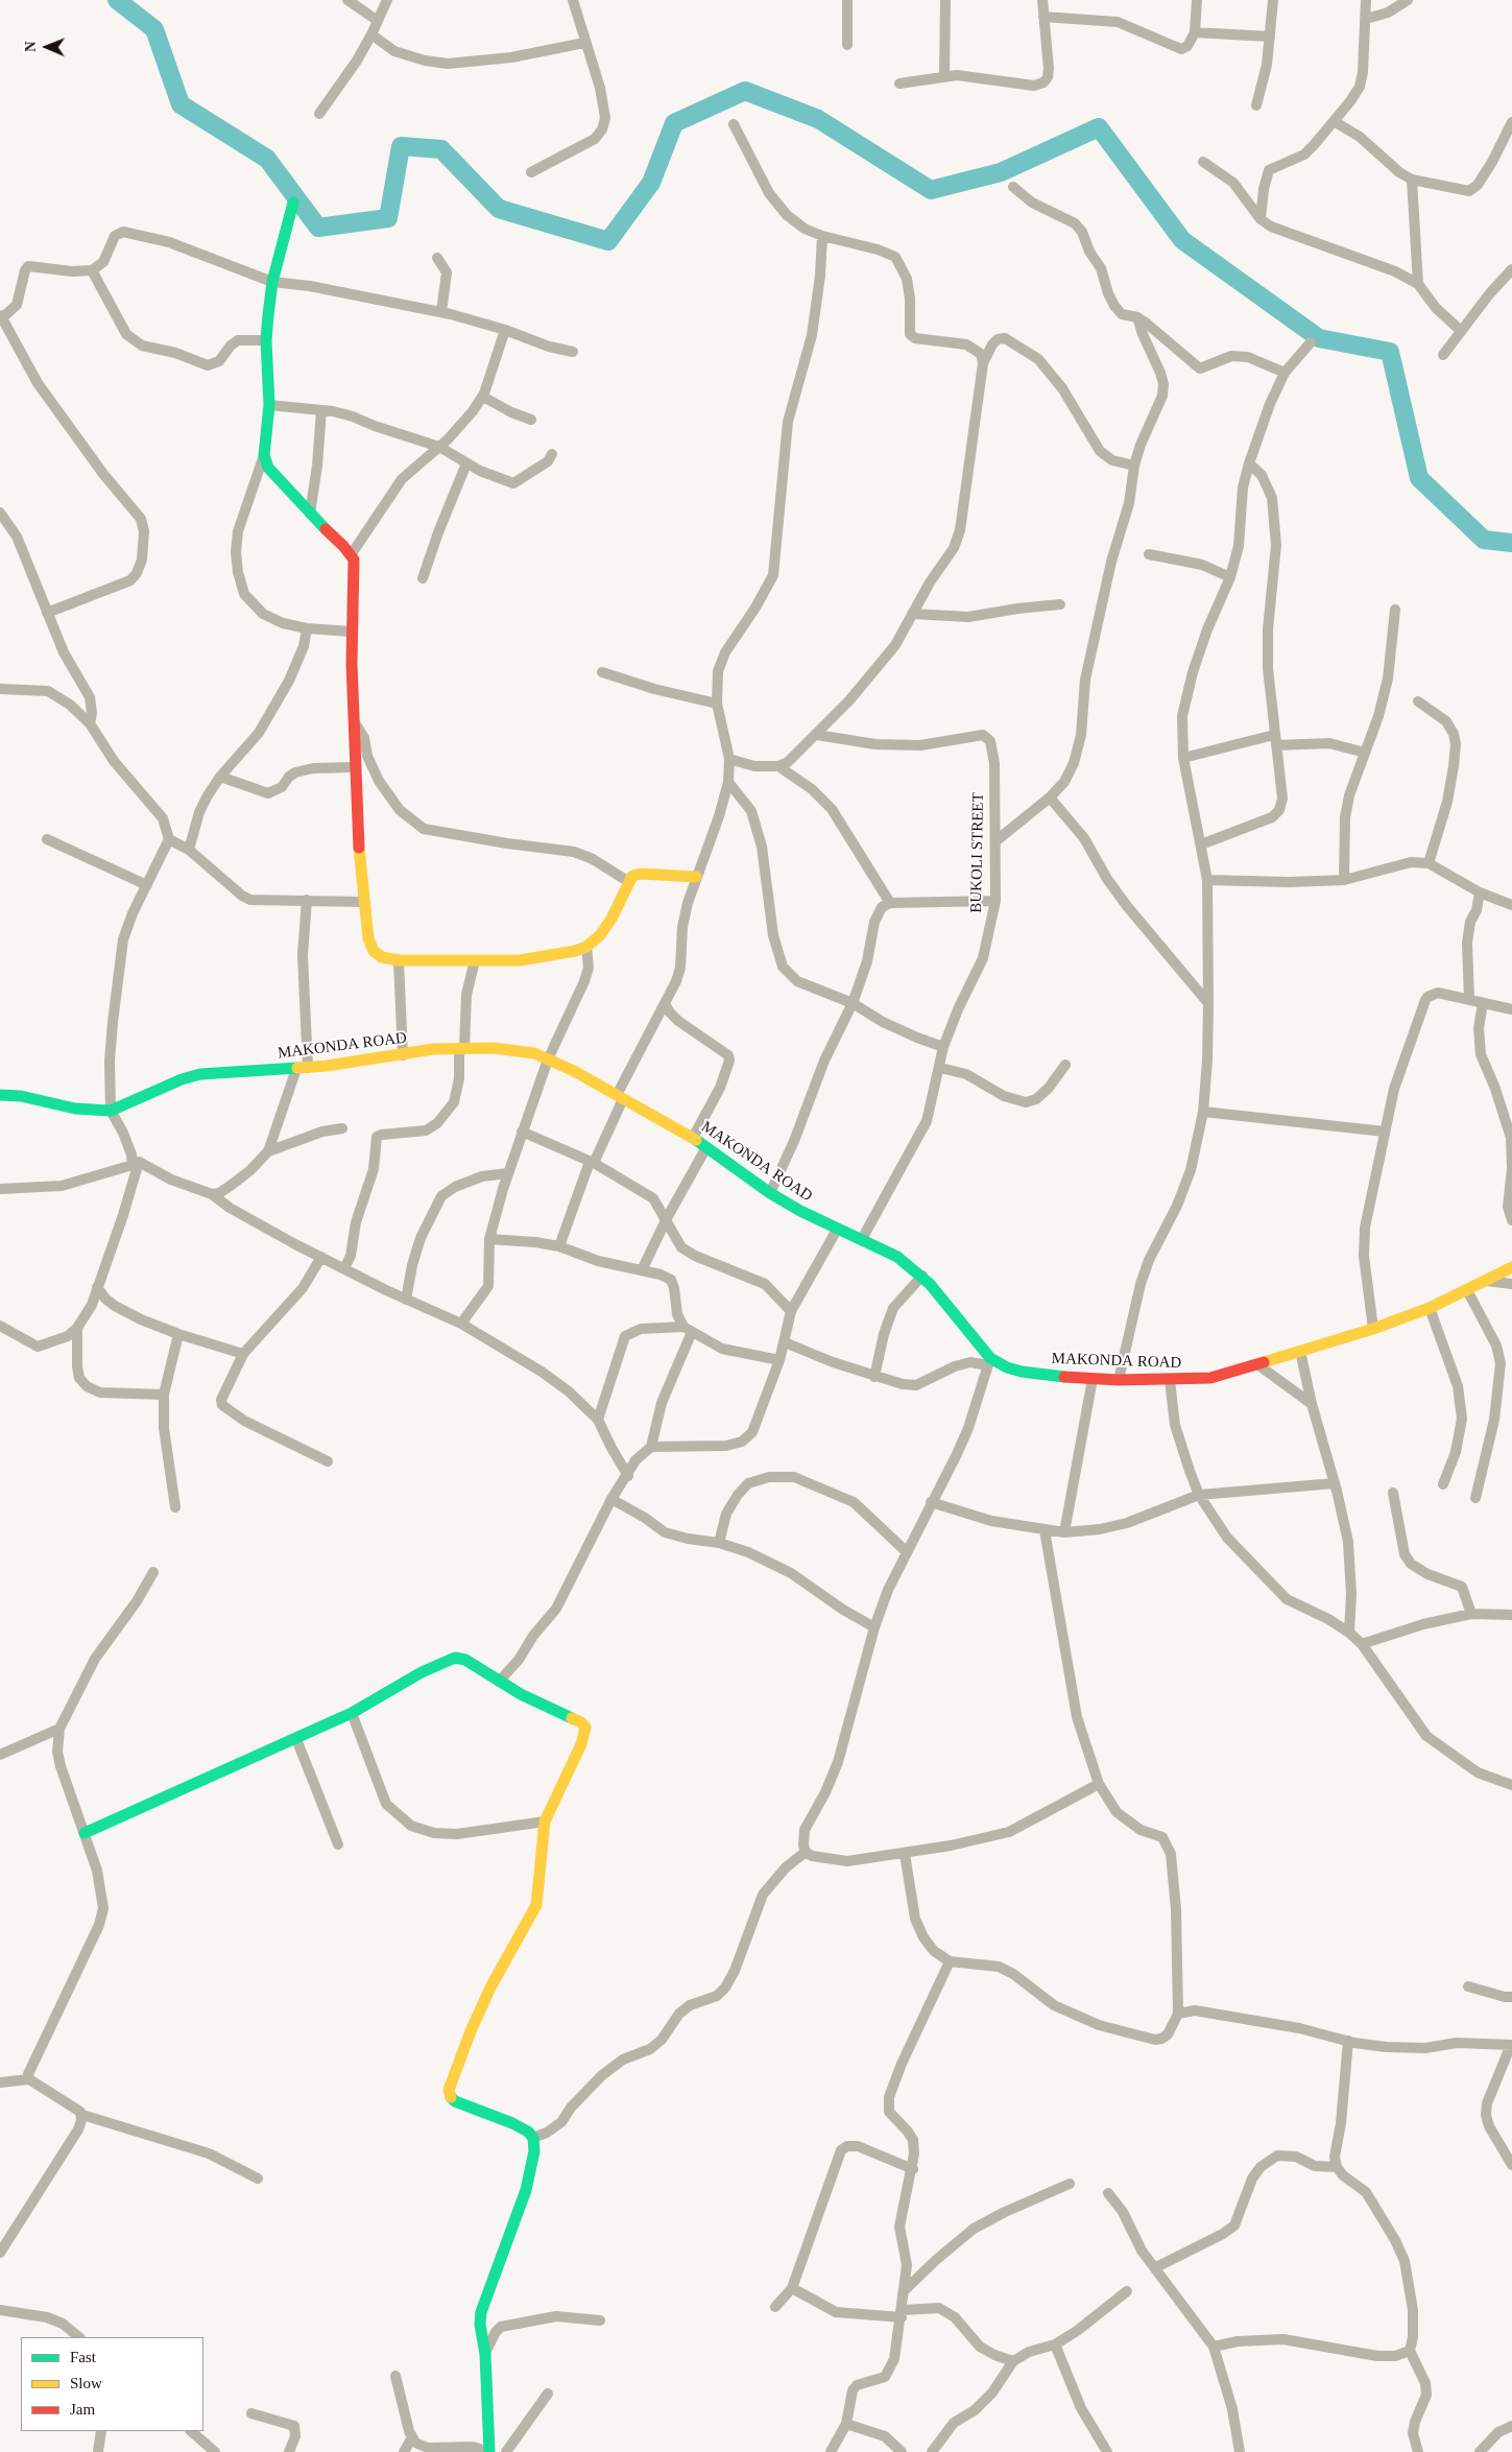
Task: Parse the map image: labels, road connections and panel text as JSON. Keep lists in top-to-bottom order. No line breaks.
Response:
{"streets":{"street":["BUKOLI STREET","MAKONDA ROAD"]},"crossings":[["BUKOLI STREET","MAKONDA ROAD"]],"legend":["Fast","Slow","Jam"],"north":"left"}
